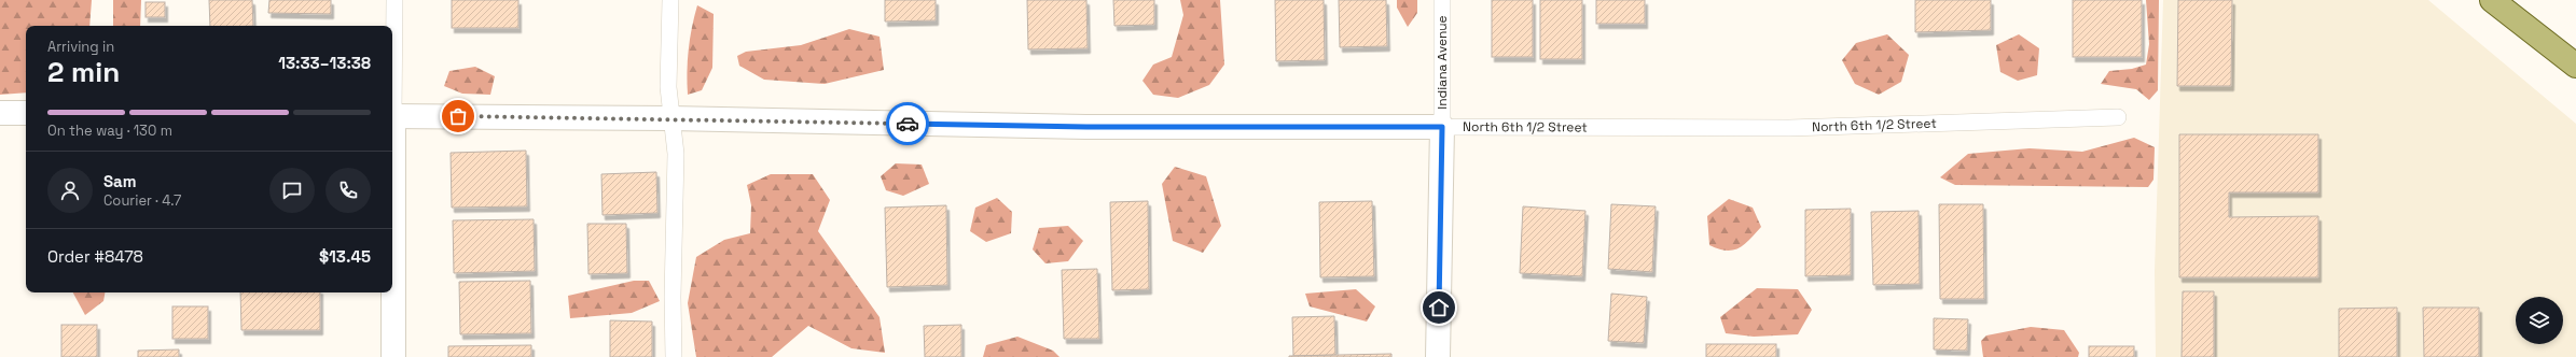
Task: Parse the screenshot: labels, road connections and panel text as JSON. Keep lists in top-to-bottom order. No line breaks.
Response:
{"streets":{"street":["Indiana Avenue","North 6th 1/2 Street"]},"crossings":[["Indiana Avenue","North 6th 1/2 Street"]],"page":{"heading":["2 min","Arriving in","13:33–13:38"],"panel":["Sam","Courier · 4.7","Order #8478","$13.45"],"bar":"On the way · 130 m"}}
